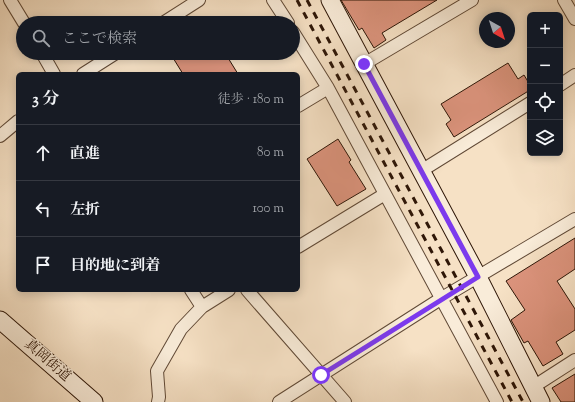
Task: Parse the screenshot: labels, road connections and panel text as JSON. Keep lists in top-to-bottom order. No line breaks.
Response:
{"streets":{"street":["真岡街道"]},"north":"bottom right","page":{"map_buttons":["+","−"],"search":"ここで検索","heading":["3 分","徒歩 · 180 m"],"list":[["直進","80 m"],["左折","100 m"],"目的地に到着"]}}
